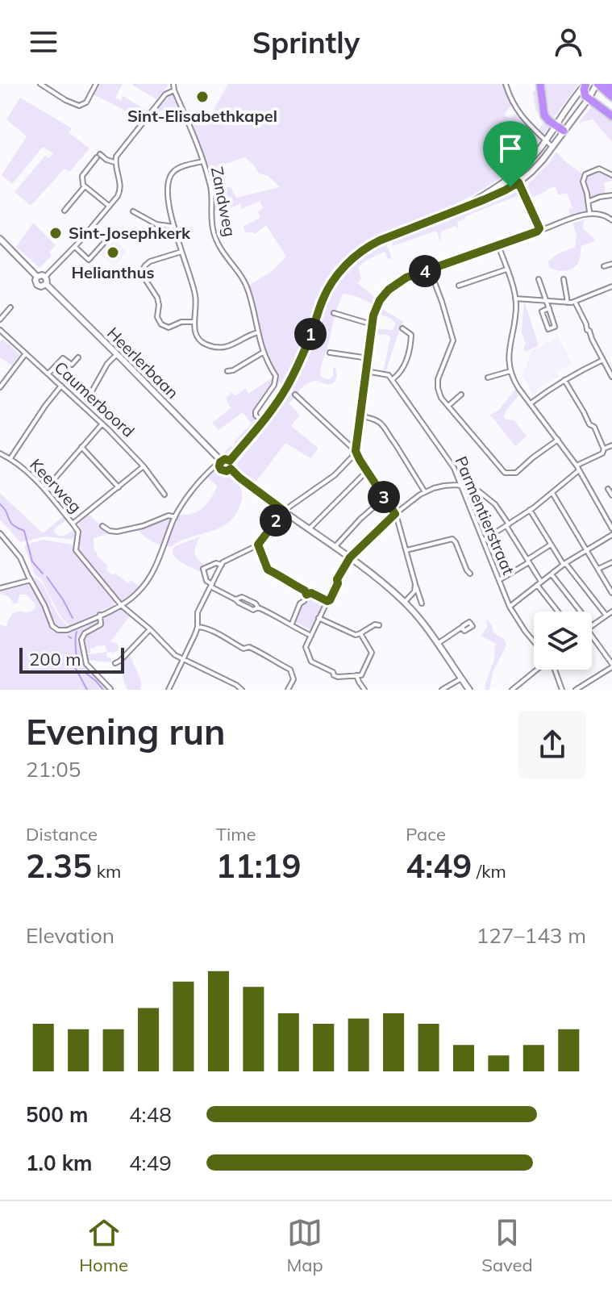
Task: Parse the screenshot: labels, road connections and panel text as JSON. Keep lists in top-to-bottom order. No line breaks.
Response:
{"streets":{"street":["Zandweg","Heerlerbaan","Caumerboord","Keerweg","Parmentierstraat"]},"places":["Sint-Elisabethkapel","Sint-Josephkerk","Helianthus"],"scale_bar":"200 m","page":{"header":"Sprintly","pins":["4","1","3","2"],"scale":"200 m","heading":["Evening run","21:05"],"stats":[["Distance","2.35 km"],["Time","11:19"],["Pace","4:49 /km"]],"chart":["Elevation","127–143 m"],"list":[{"name":"500 m","note":"4:48"},{"name":"1.0 km","note":"4:49"}],"tabs":["Home","Map","Saved"]}}
